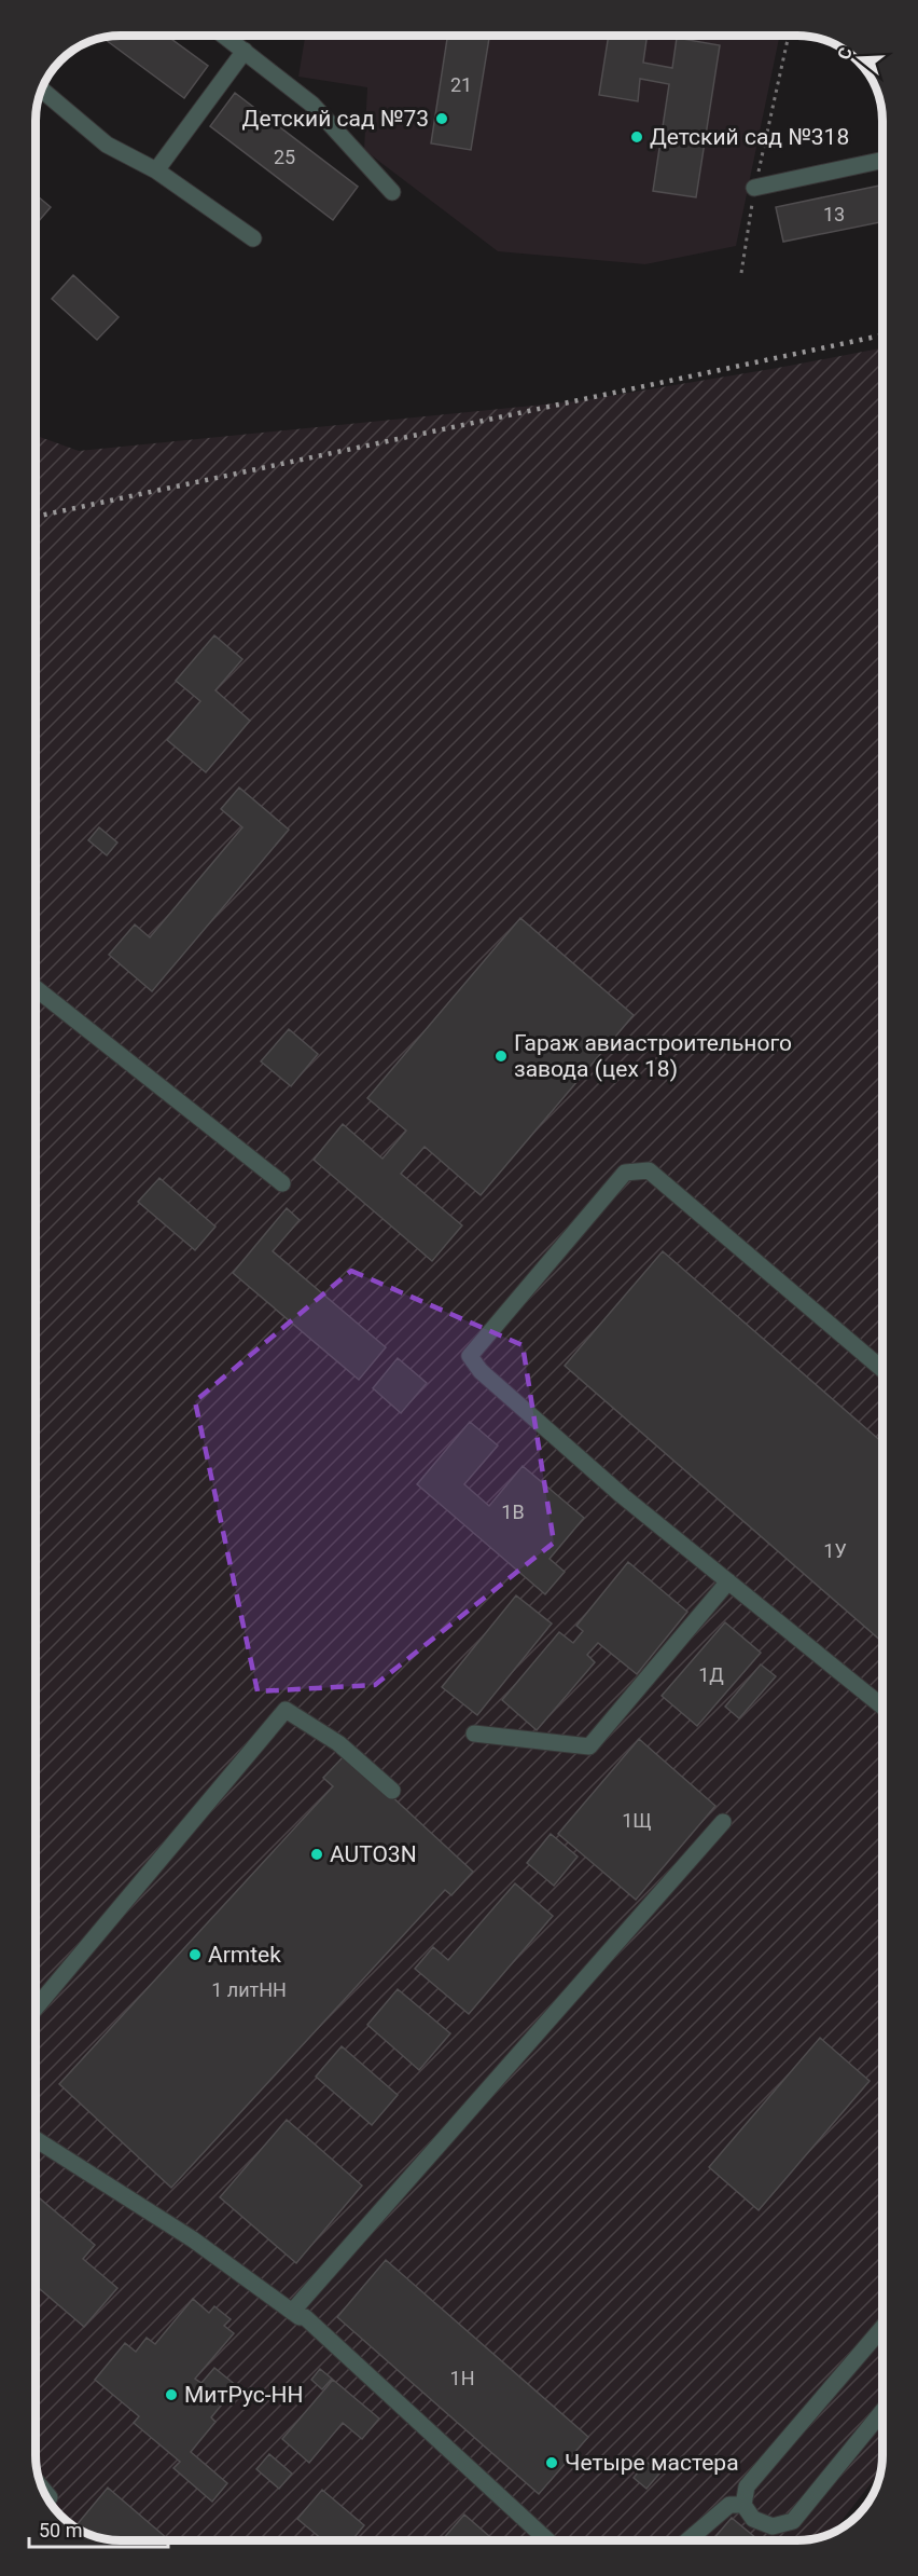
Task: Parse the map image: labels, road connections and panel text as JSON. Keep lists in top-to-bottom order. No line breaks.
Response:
{"places":["Детский сад №73","Детский сад №318","Гараж авиастроительного завода (цех 18)","AUTO3N","Armtek","МитРус-НН","Четыре мастера"],"house_numbers":["21","25","13","1В","1У","1Д","1Щ","1 литНН","1Н"],"scale_bar":"50 m","north":"left"}
